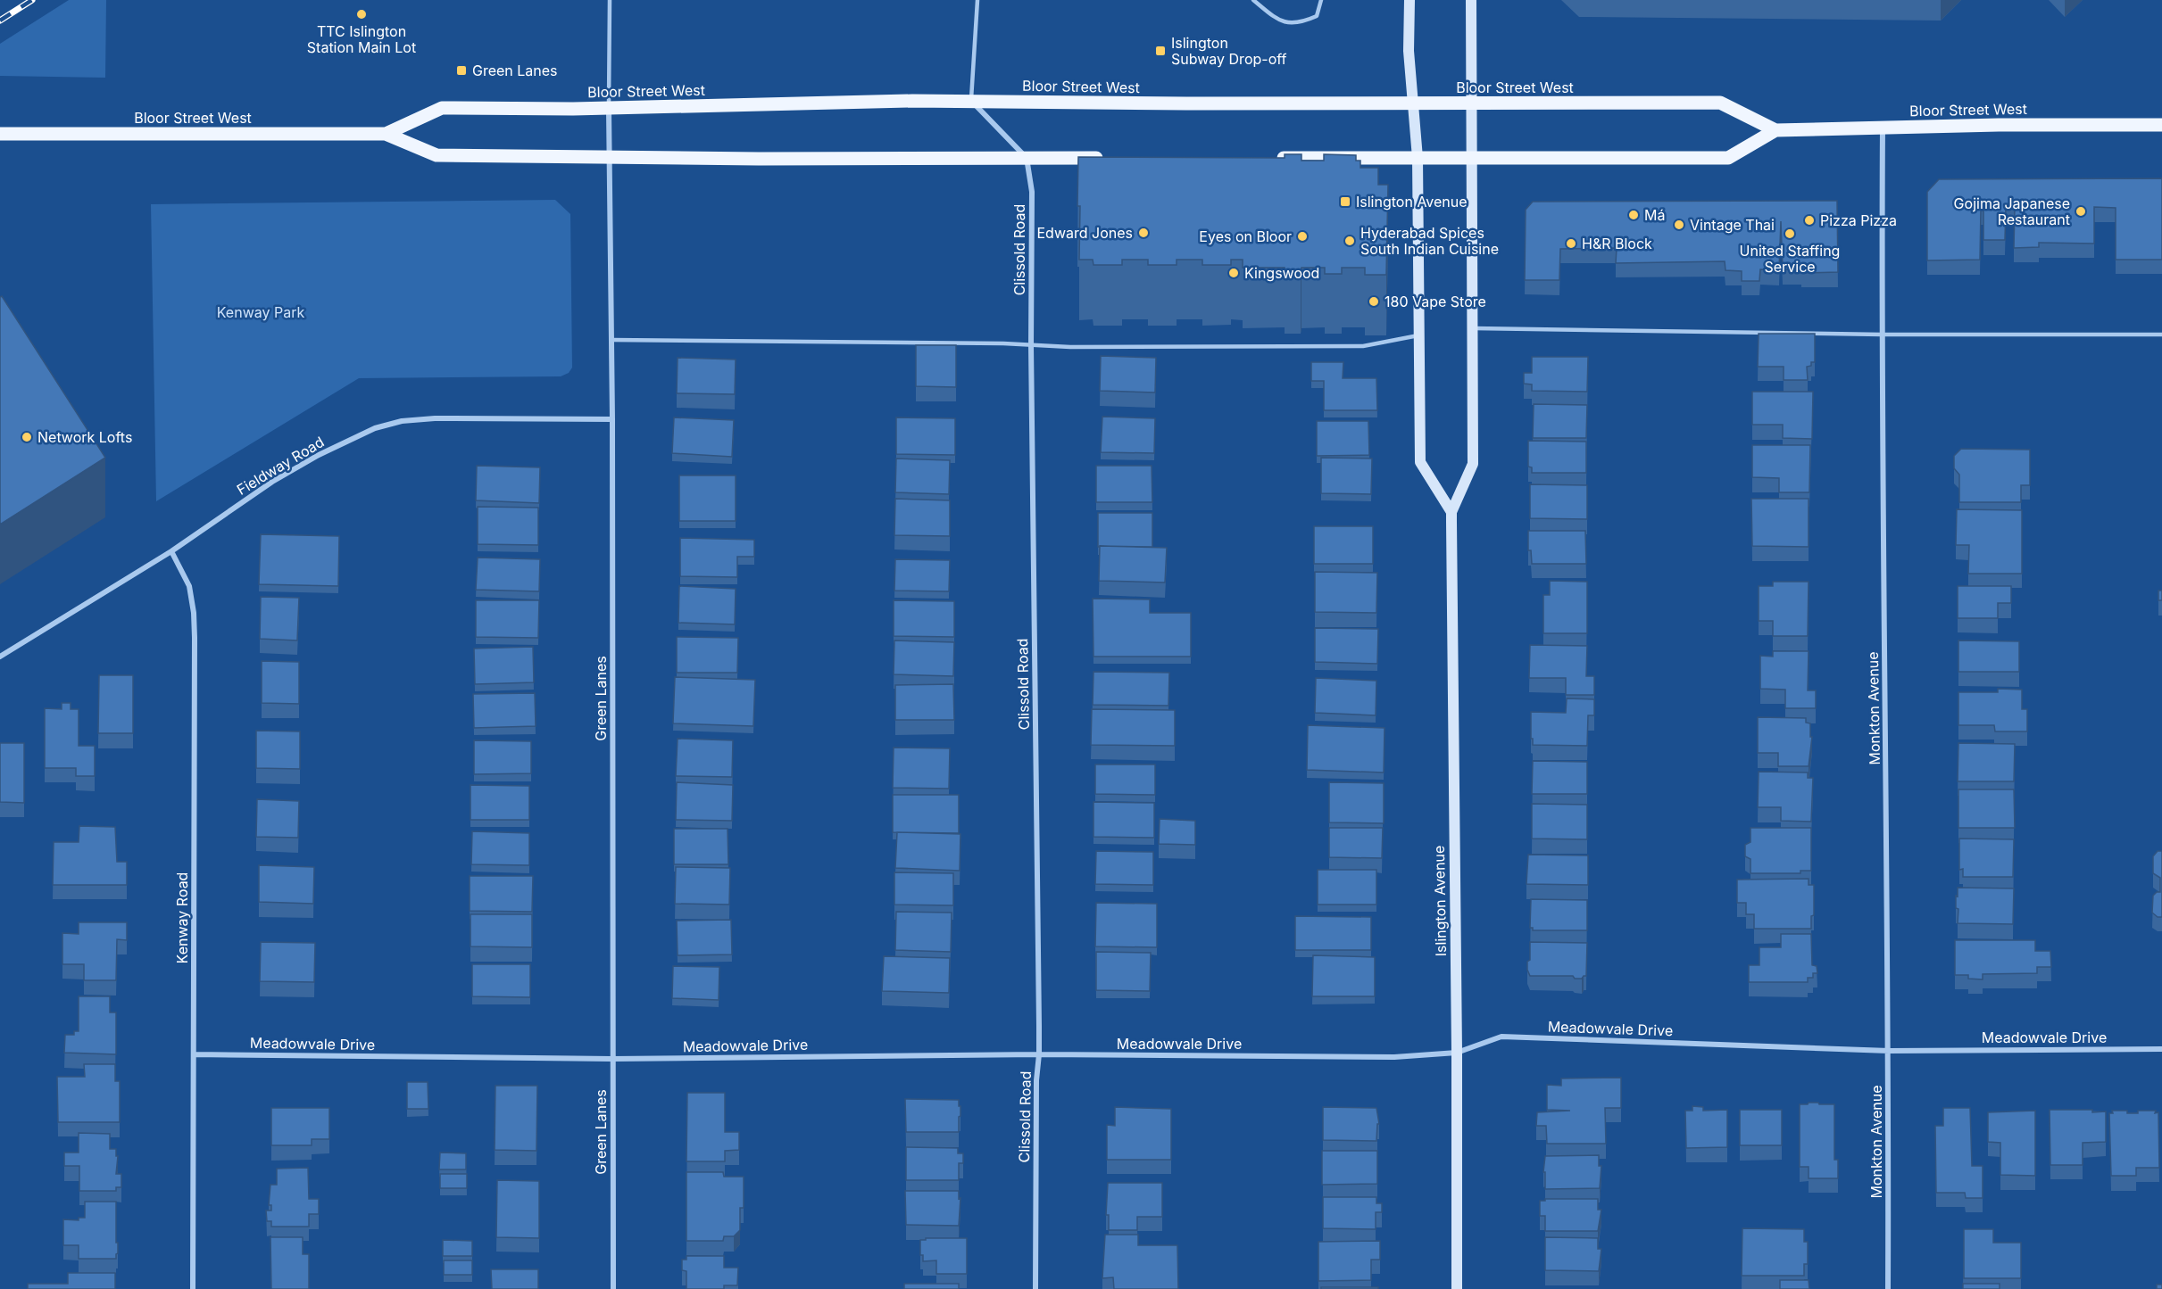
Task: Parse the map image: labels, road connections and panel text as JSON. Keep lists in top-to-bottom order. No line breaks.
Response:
{"streets":{"main road":["Bloor Street West","Islington Avenue"],"street":["Clissold Road","Fieldway Road","Green Lanes","Monkton Avenue","Kenway Road","Meadowvale Drive"]},"crossings":[["Bloor Street West","Clissold Road"],["Bloor Street West","Green Lanes"],["Bloor Street West","Monkton Avenue"],["Bloor Street West","Islington Avenue"],["Clissold Road","Meadowvale Drive"],["Fieldway Road","Green Lanes"],["Fieldway Road","Kenway Road"],["Green Lanes","Meadowvale Drive"],["Monkton Avenue","Meadowvale Drive"],["Islington Avenue","Meadowvale Drive"],["Kenway Road","Meadowvale Drive"]],"parks":["Kenway Park"],"places":{"other":["TTC Islington Station Main Lot","Gojima Japanese Restaurant","Má","Pizza Pizza","Vintage Thai","Edward Jones","United Staffing Service","Eyes on Bloor","Hyderabad Spices South Indian Cuisine","H&R Block","Kingswood","180 Vape Store","Network Lofts"],"transit":["Islington Subway Drop-off","Green Lanes","Islington Avenue"]}}
